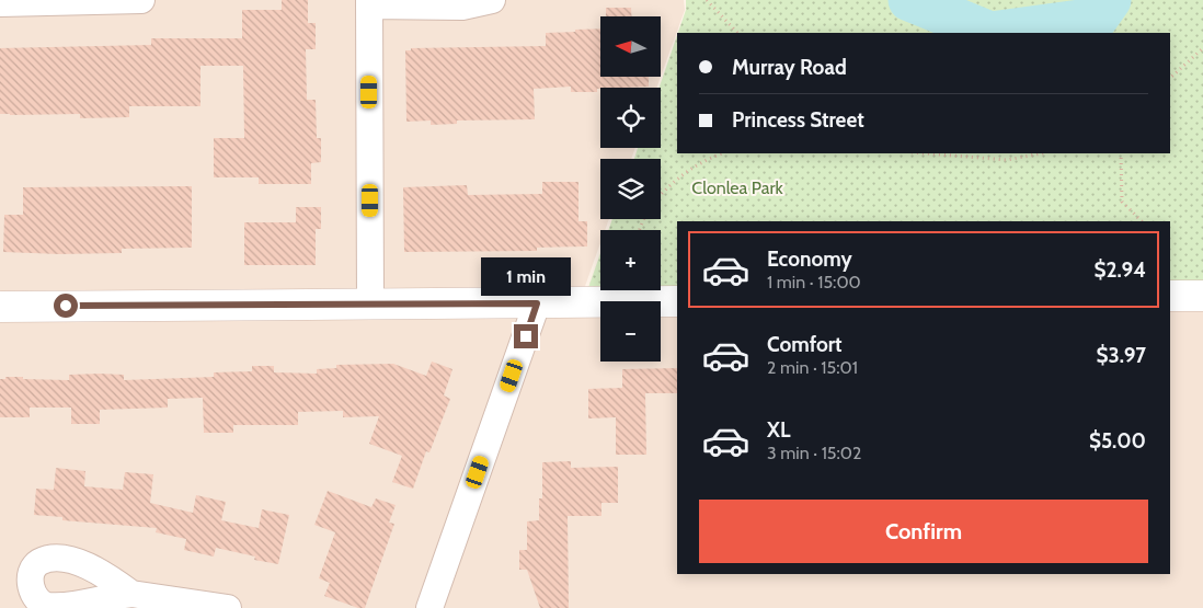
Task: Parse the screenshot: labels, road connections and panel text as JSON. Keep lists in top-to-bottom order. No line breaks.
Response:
{"parks":["Clonlea Park"],"north":"left","page":{"map_buttons":["+","−"],"banner":["Murray Road","Princess Street"],"list":[{"name":"Economy","note":"1 min · 15:00","value":"$2.94"},{"name":"Comfort","note":"2 min · 15:01","value":"$3.97"},{"name":"XL","note":"3 min · 15:02","value":"$5.00"}],"bubble":"1 min","buttons":"Confirm"}}
